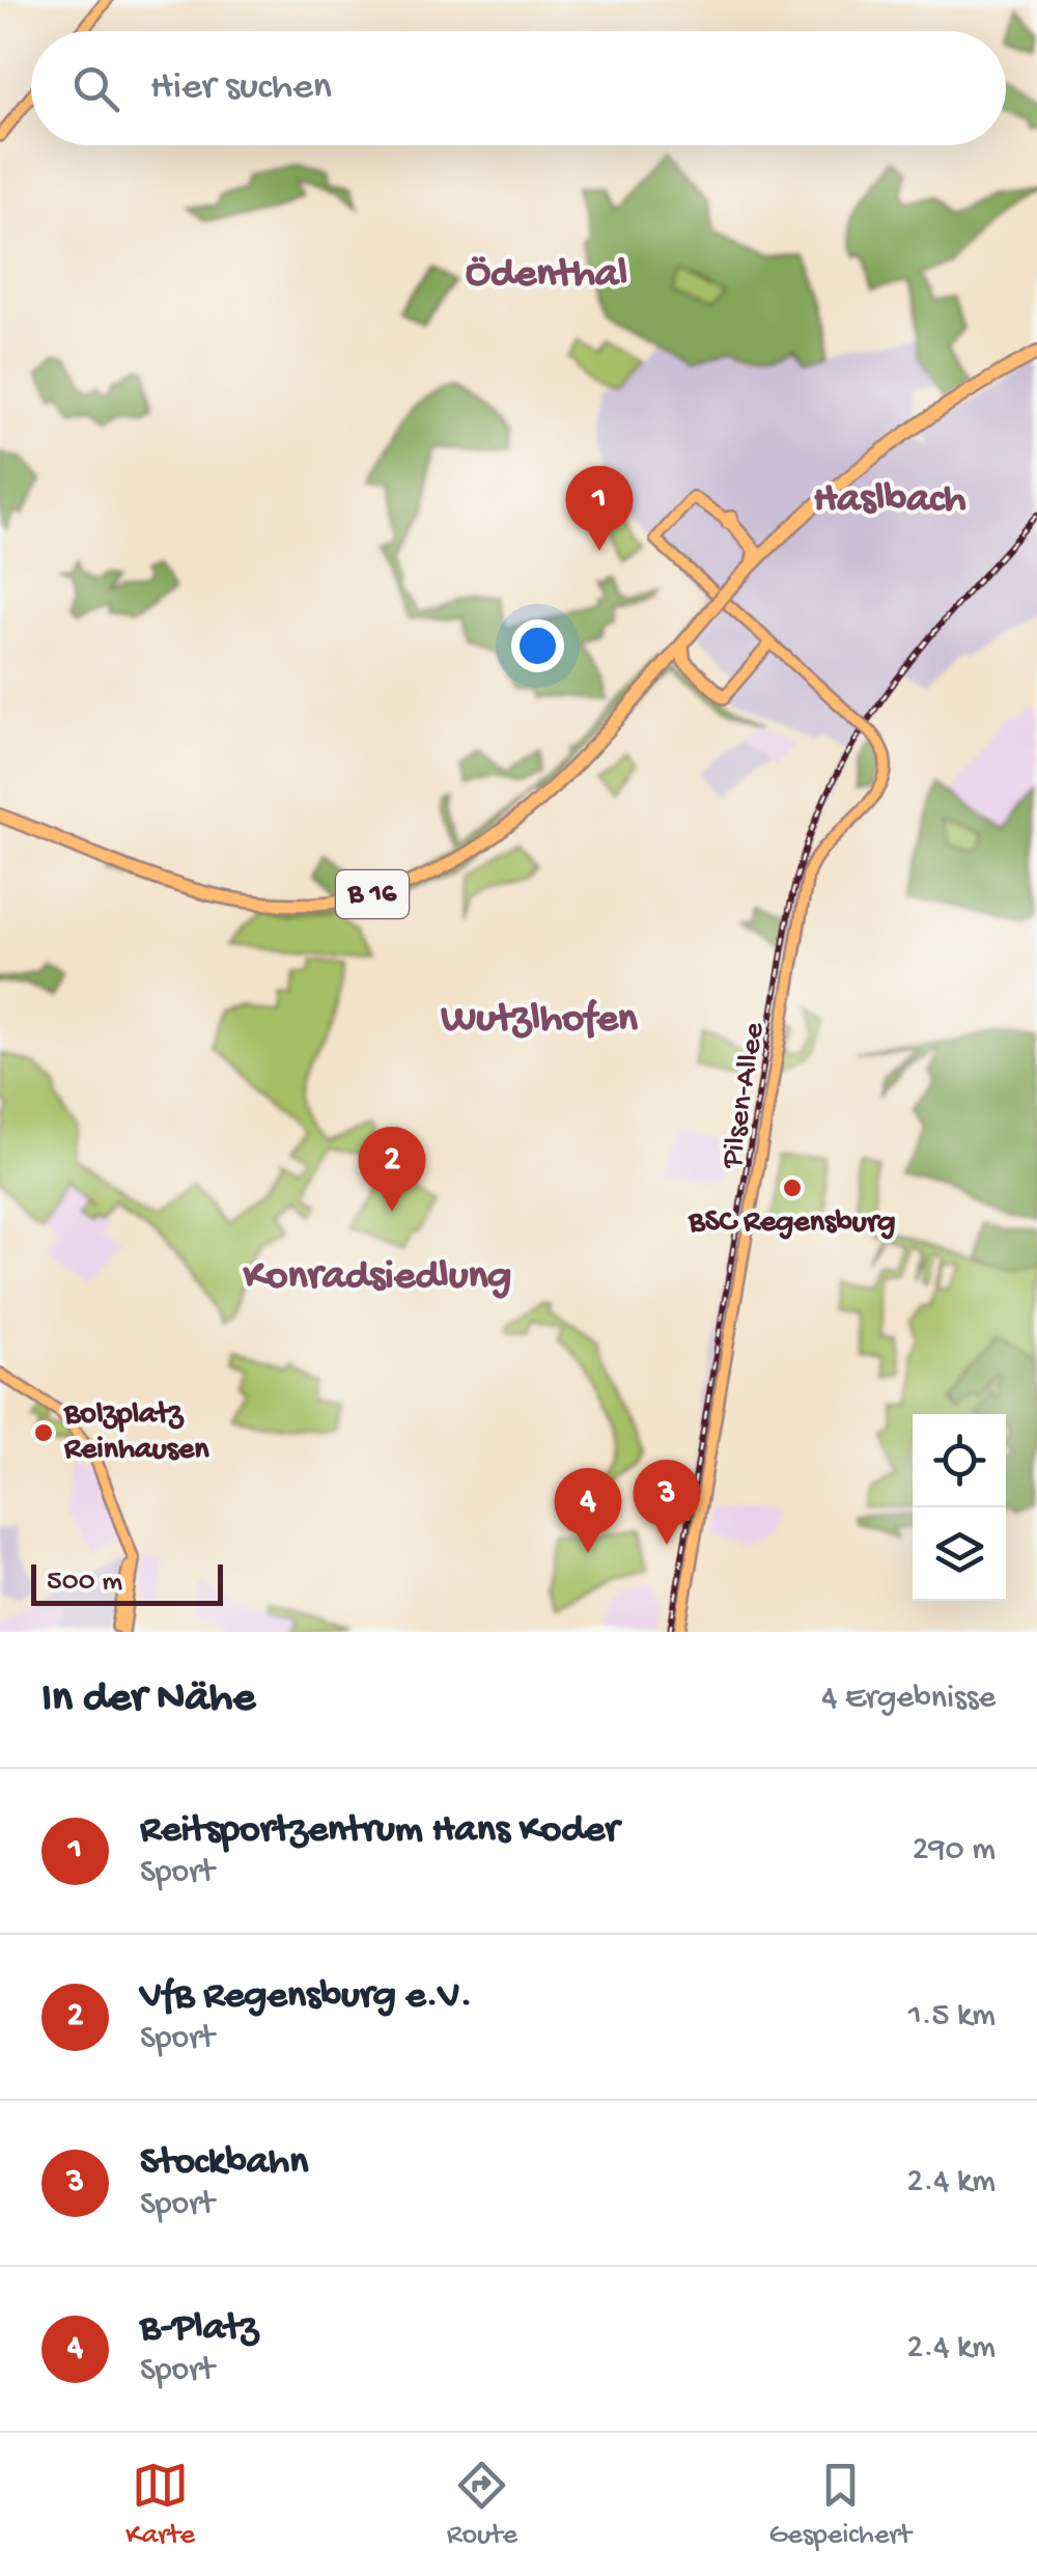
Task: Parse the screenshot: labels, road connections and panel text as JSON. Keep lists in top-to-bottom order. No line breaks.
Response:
{"streets":{"highway":["B 16"],"main road":["Pilsen-Allee"]},"districts":["Ödenthal","Haslbach","Wutzlhofen","Konradsiedlung"],"places":["BSC Regensburg","Bolzplatz Reinhausen"],"scale_bar":"500 m","page":{"search":"Hier suchen","pins":["1","2","3","4"],"scale":"500 m","heading":["In der Nähe","4 Ergebnisse"],"list":[{"mark":"1","name":"Reitsportzentrum Hans Koder","note":"Sport","value":"290 m"},{"mark":"2","name":"VfB Regensburg e.V.","note":"Sport","value":"1.5 km"},{"mark":"3","name":"Stockbahn","note":"Sport","value":"2.4 km"},{"mark":"4","name":"B-Platz","note":"Sport","value":"2.4 km"}],"nav":["Karte","Route","Gespeichert"]}}
